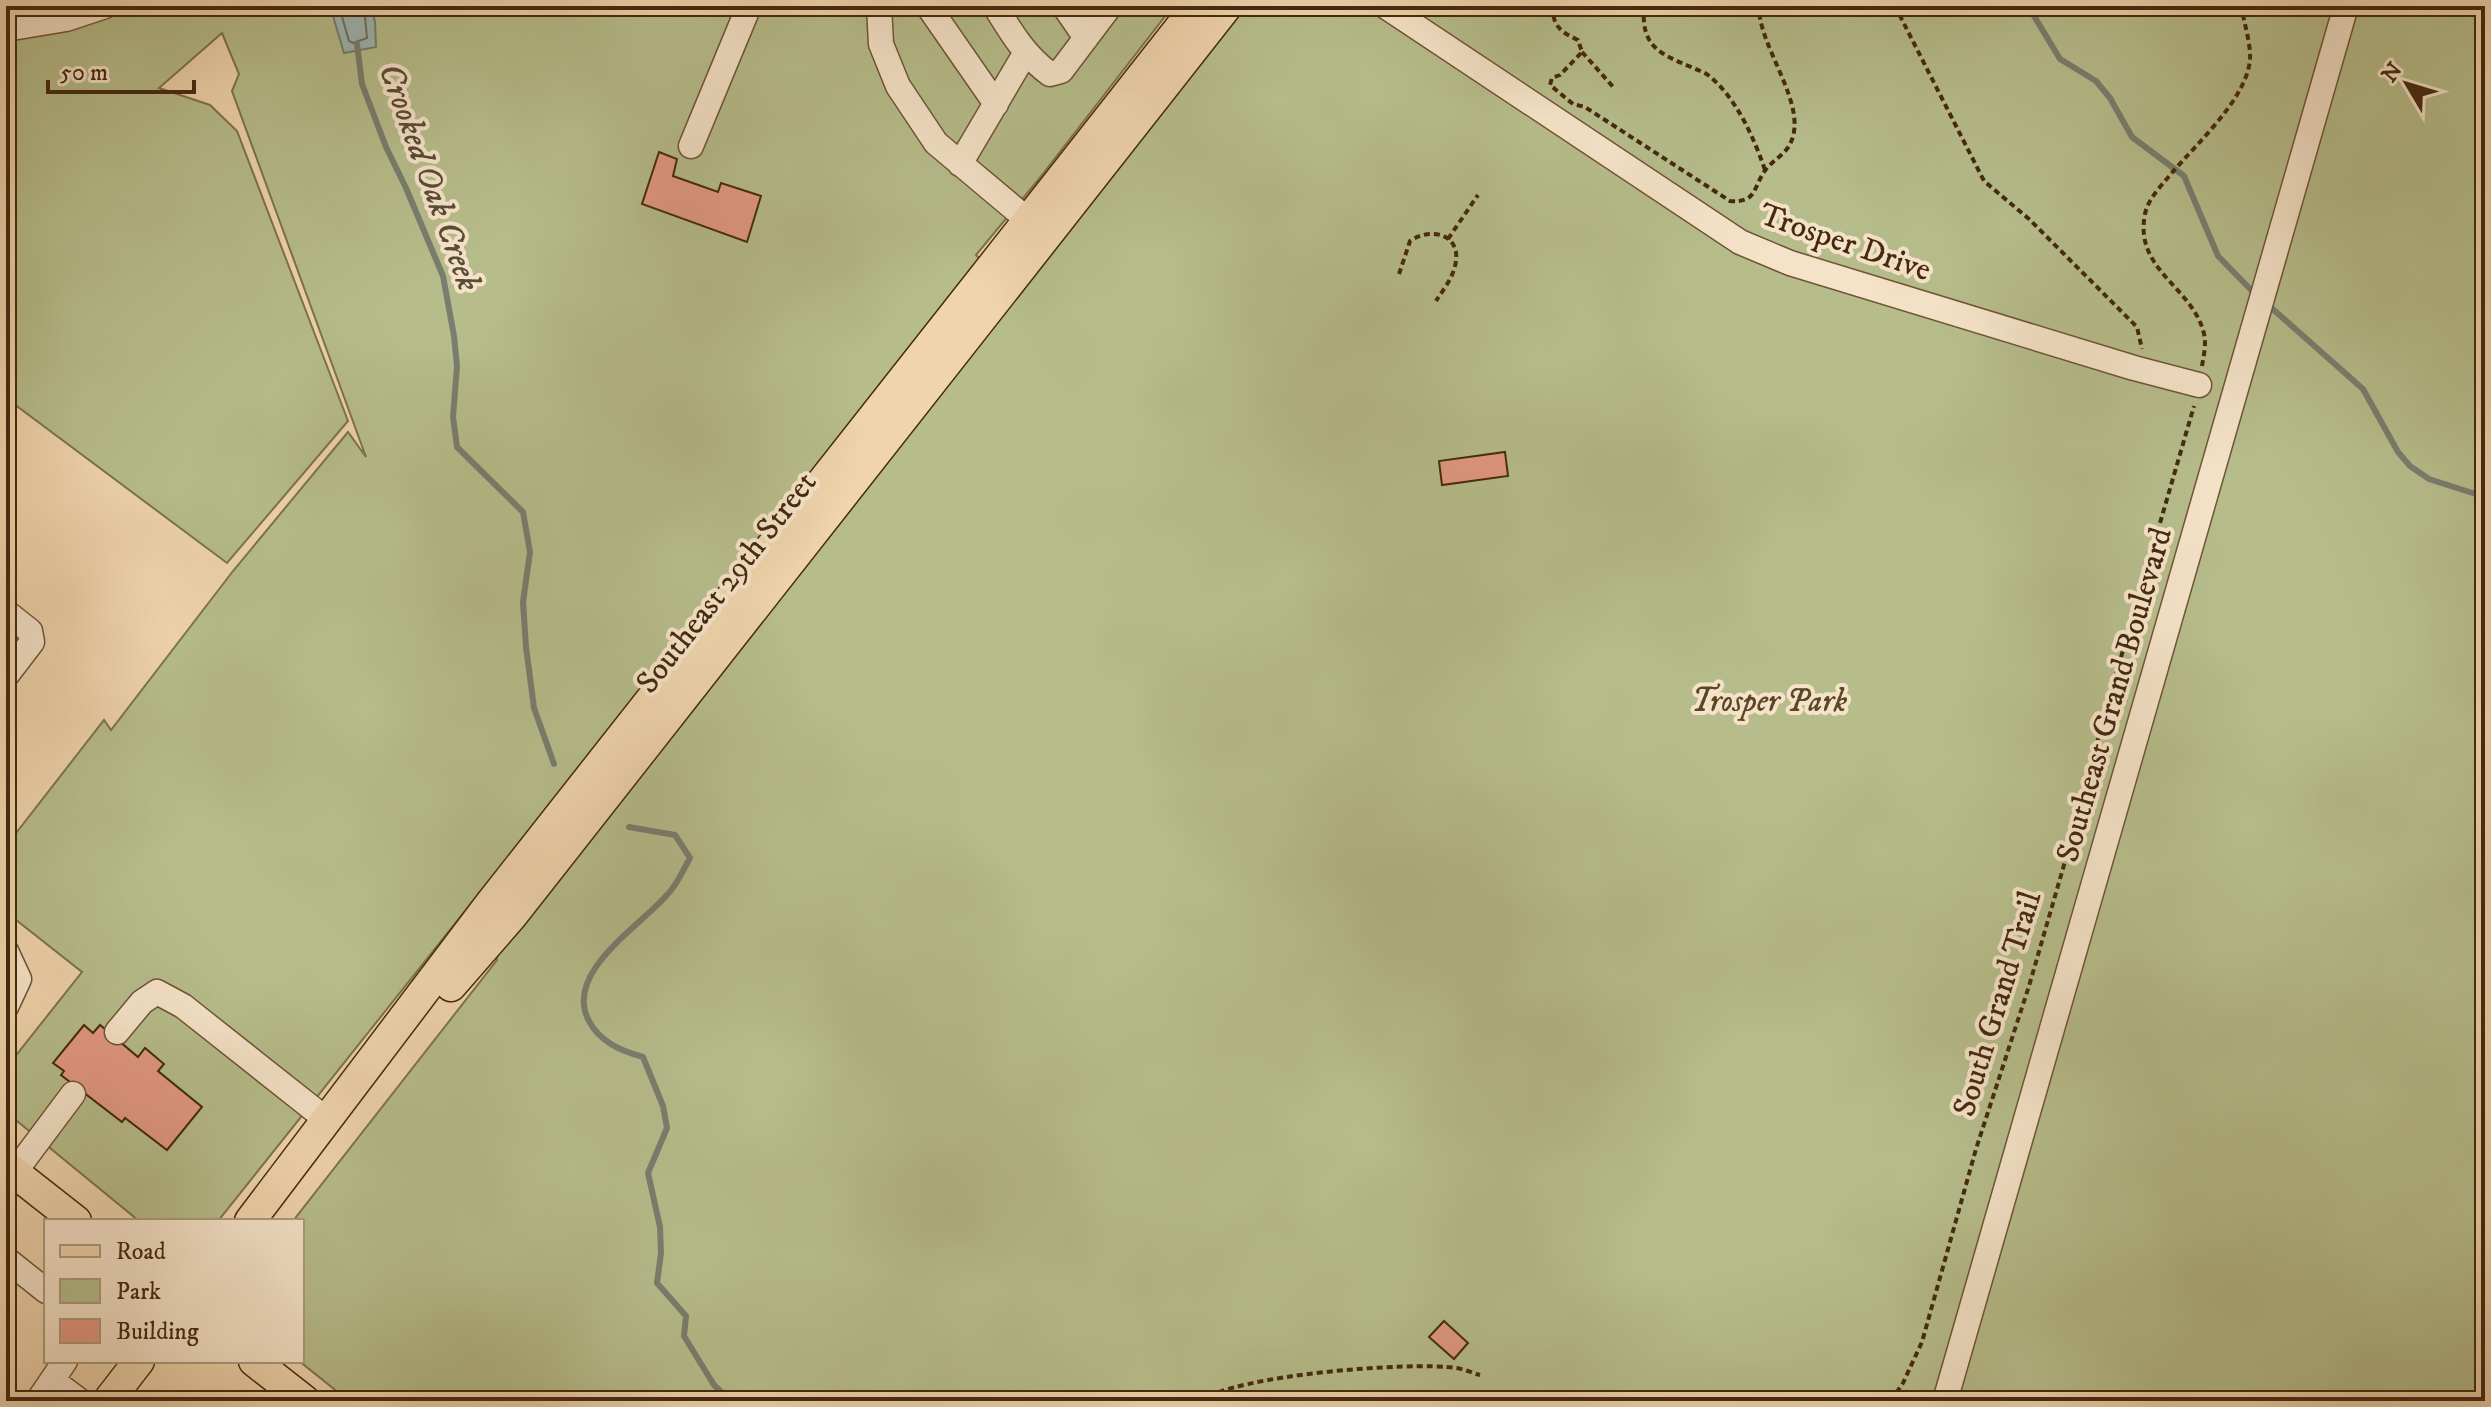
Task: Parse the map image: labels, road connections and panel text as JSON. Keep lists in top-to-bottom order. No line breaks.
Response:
{"streets":{"main road":["Southeast 29th Street"],"street":["Trosper Drive","Southeast Grand Boulevard"],"path":["South Grand Trail"]},"crossings":[["Trosper Drive","South Grand Trail"]],"water":["Crooked Oak Creek"],"parks":["Trosper Park"],"legend":["Road","Park","Building"],"scale_bar":"50 m","north":"top left"}
